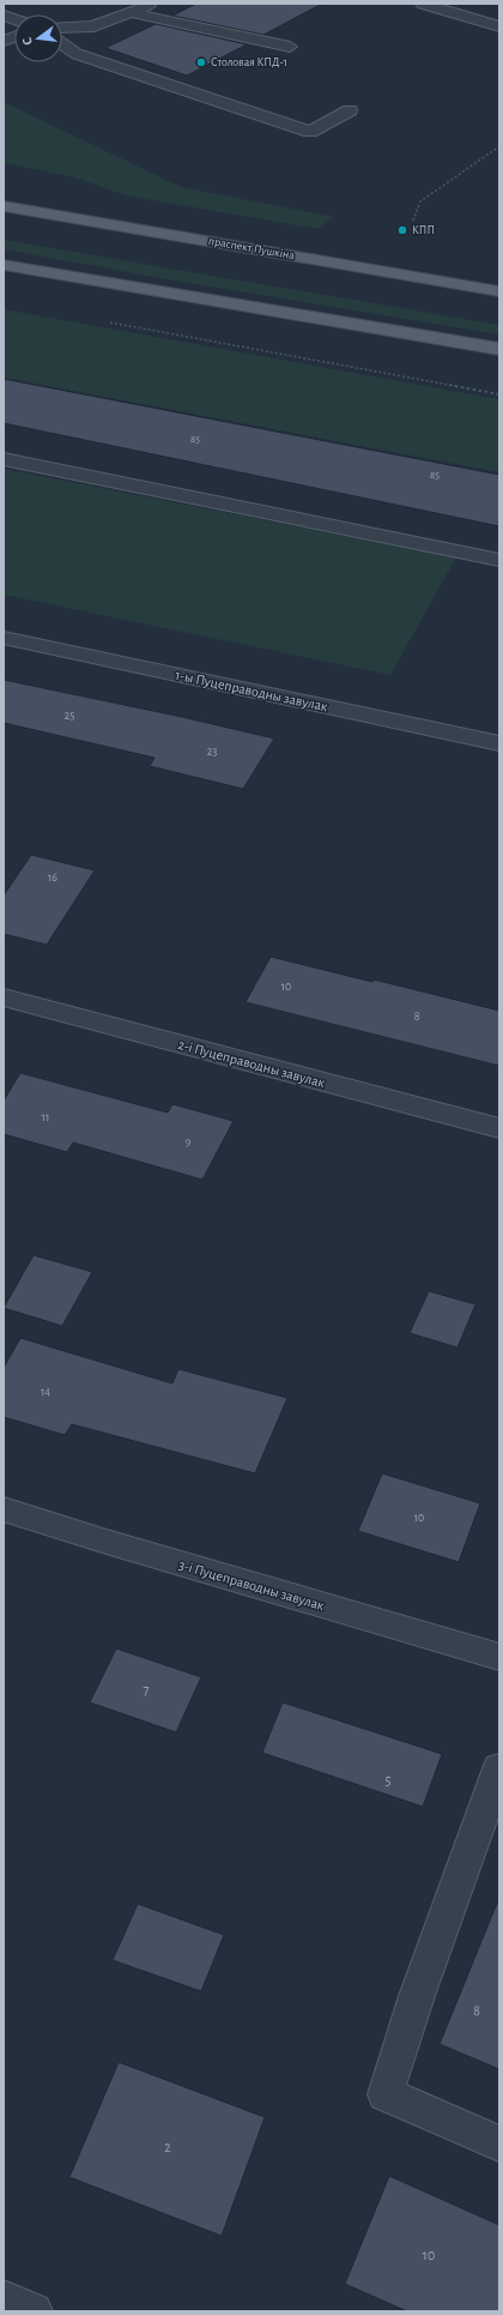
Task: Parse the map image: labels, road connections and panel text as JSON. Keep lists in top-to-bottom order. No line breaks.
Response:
{"streets":{"main road":["праспект Пушкіна"],"street":["1-ы Пуцеправодны завулак","2-і Пуцеправодны завулак","3-і Пуцеправодны завулак"]},"places":["Столовая КПД-1","КПП"],"house_numbers":["85","85","25","23","16","10","8","11","9","14","10","7","5","8","2","10"],"north":"left"}
